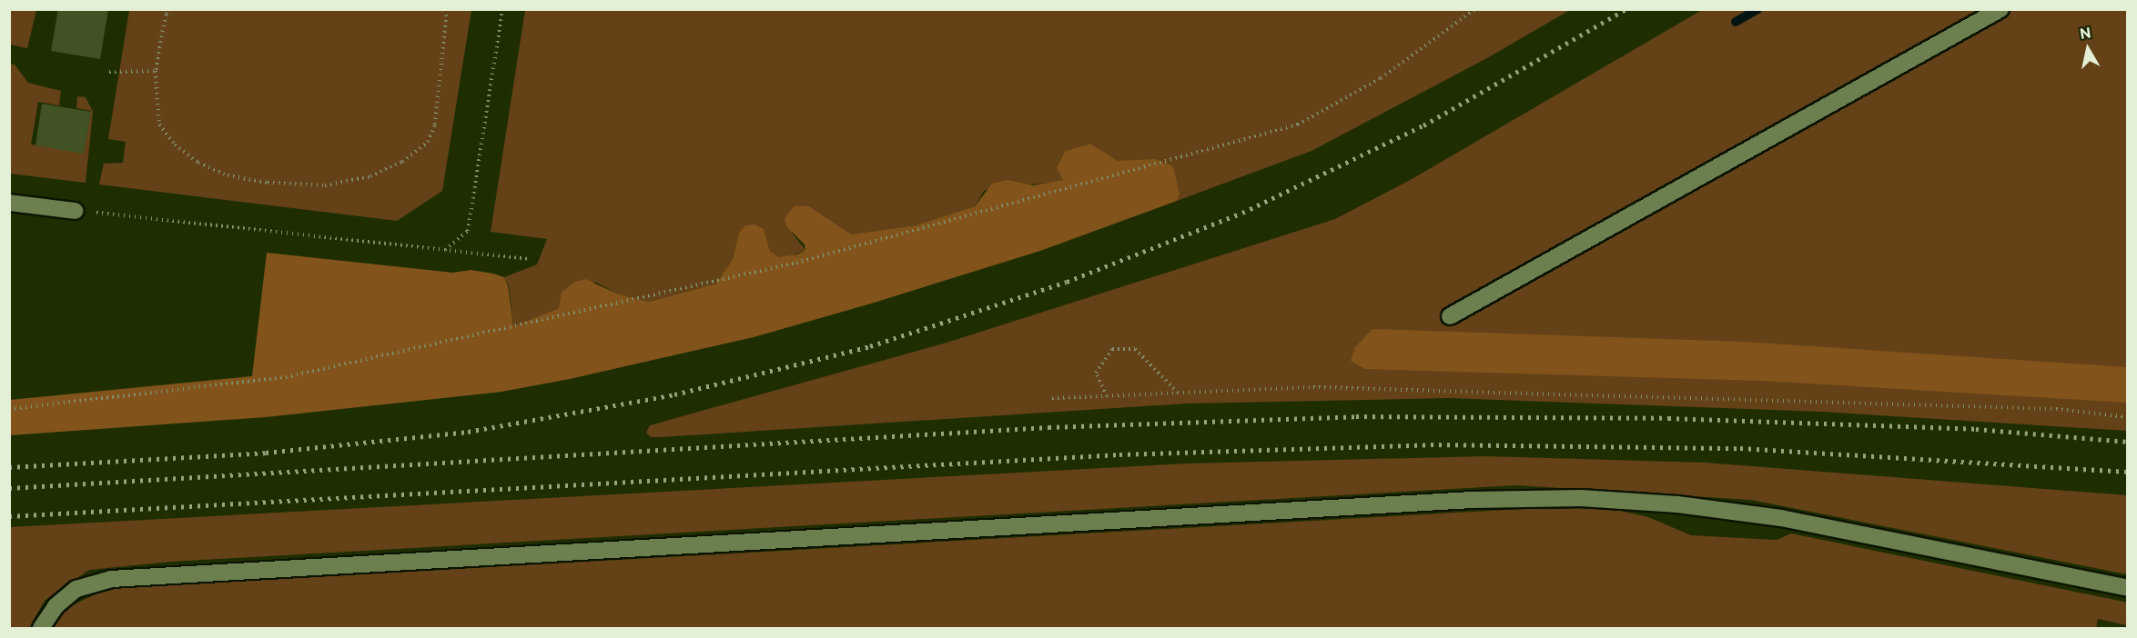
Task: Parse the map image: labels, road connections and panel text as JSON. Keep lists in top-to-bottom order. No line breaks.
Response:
{"north":"top"}
